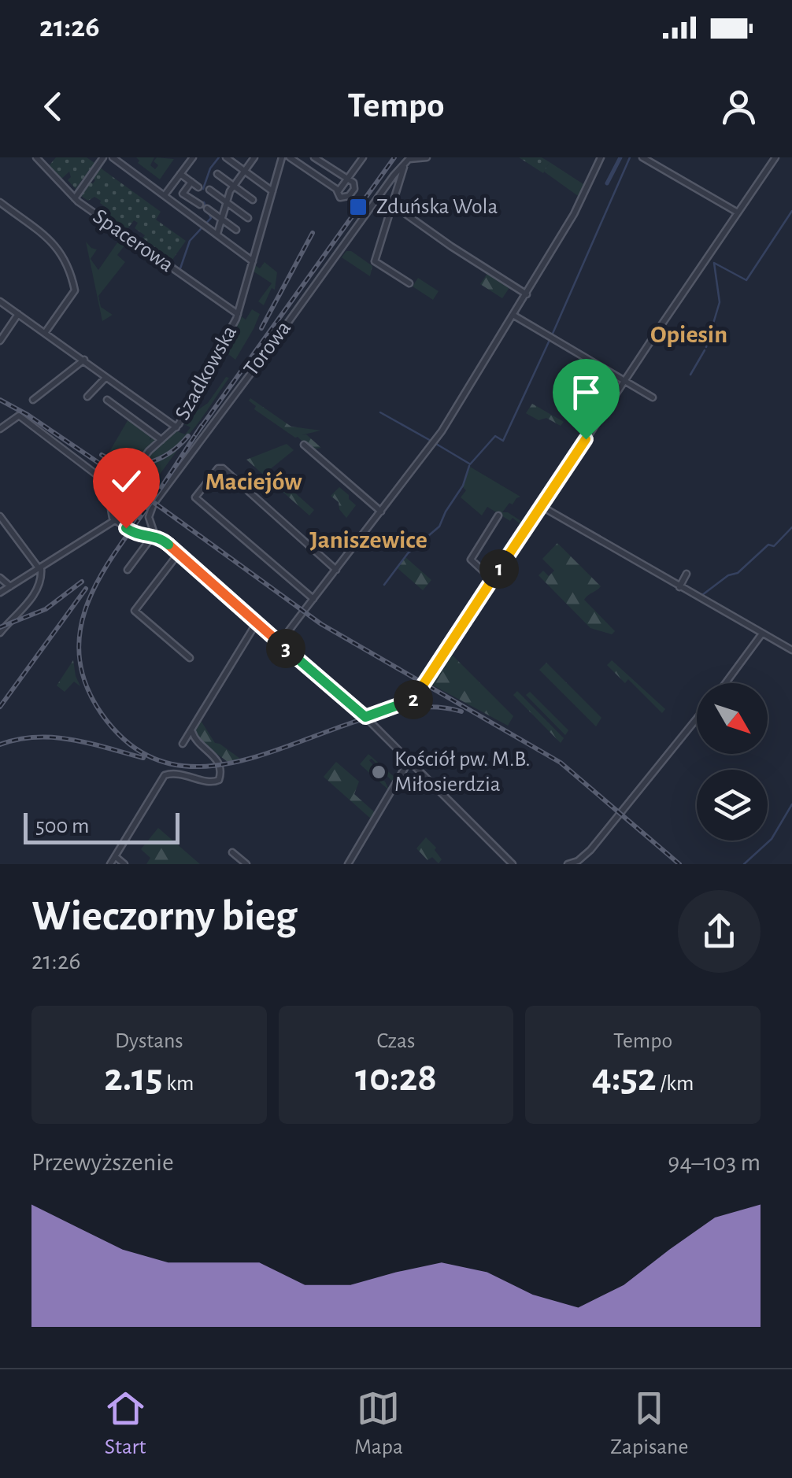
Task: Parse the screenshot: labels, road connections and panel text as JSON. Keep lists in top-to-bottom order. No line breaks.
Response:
{"streets":{"street":["Spacerowa","Torowa","Szadkowska"]},"crossings":[["Spacerowa","Szadkowska"]],"districts":["Opiesin","Maciejów","Janiszewice"],"places":{"transit":["Zduńska Wola"],"other":["Kościół pw. M.B. Miłosierdzia"]},"scale_bar":"500 m","north":"bottom right","page":{"status":"21:26","header":"Tempo","pins":["1","3","2"],"scale":"500 m","heading":["Wieczorny bieg","21:26"],"stats":[["Dystans","2.15 km"],["Czas","10:28"],["Tempo","4:52 /km"]],"chart":["Przewyższenie","94–103 m"],"tabs":["Start","Mapa","Zapisane"]}}
